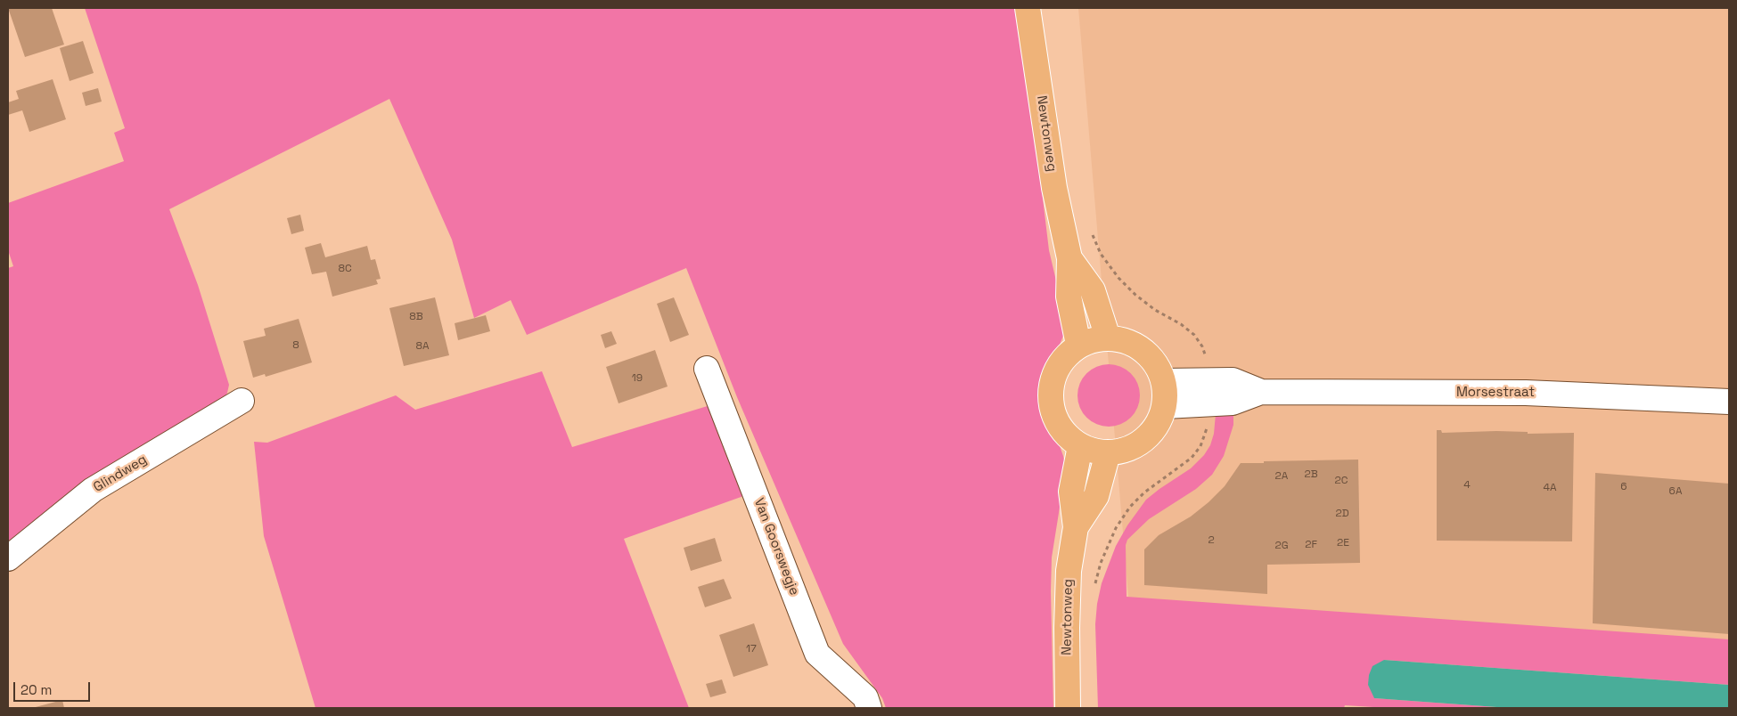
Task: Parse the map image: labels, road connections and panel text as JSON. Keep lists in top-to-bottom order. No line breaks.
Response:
{"streets":{"main road":["Newtonweg"],"street":["Morsestraat","Glindweg","Van Goorswegje"]},"crossings":[["Newtonweg","Morsestraat"]],"house_numbers":["8C","8B","8","8A","19","2B","2A","2C","4","6","4A","6A","2D","2","2E","2F","2G","17"],"scale_bar":"20 m"}
